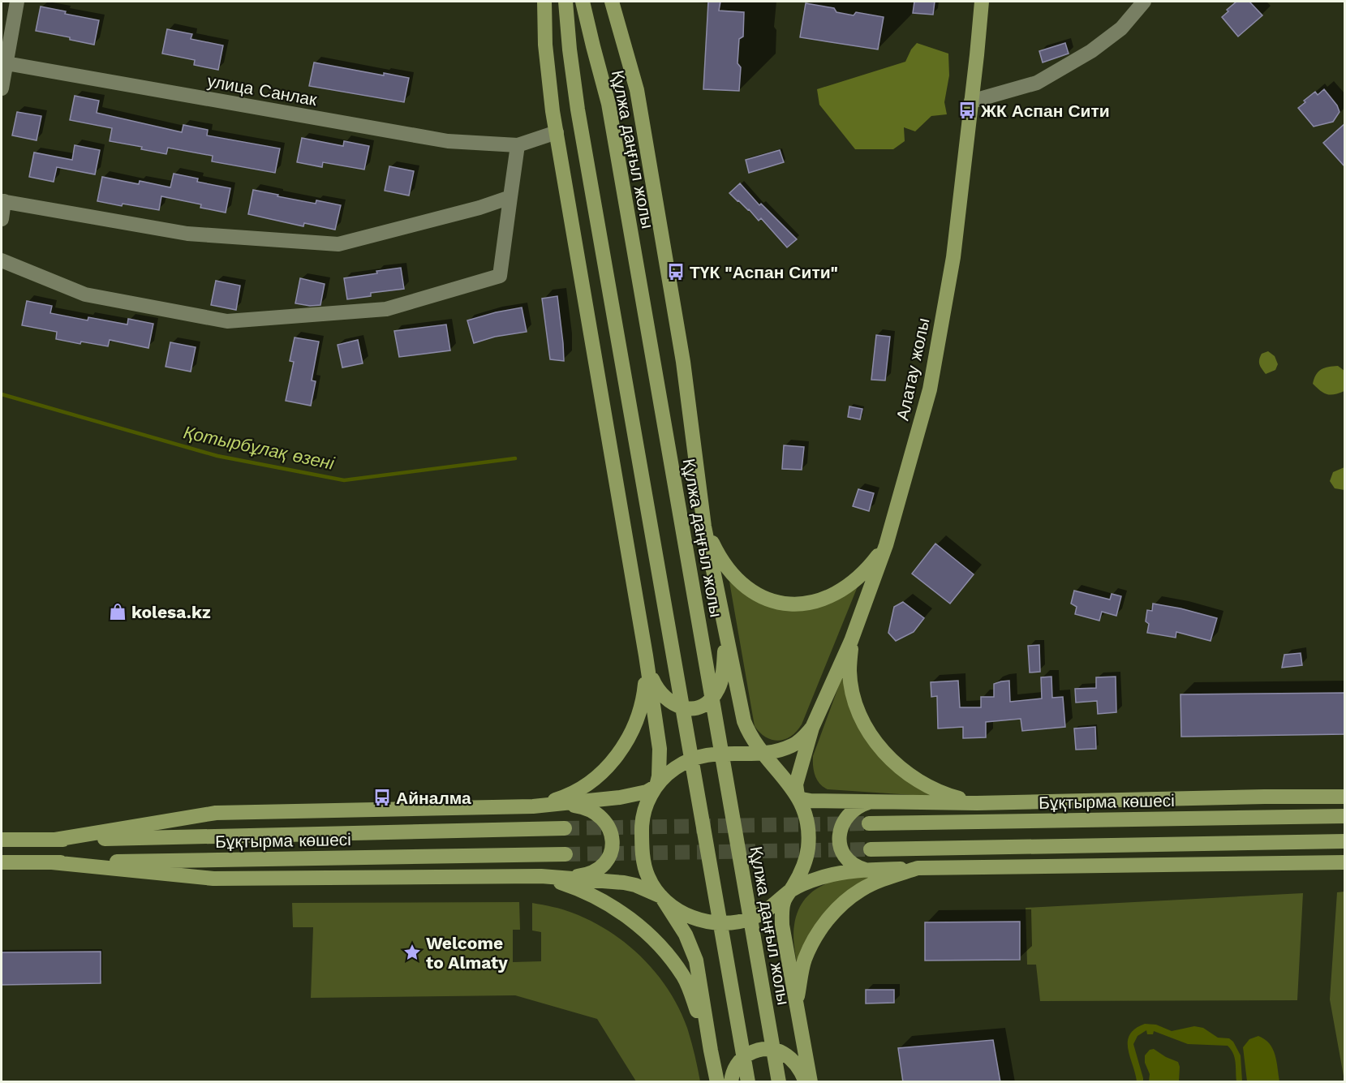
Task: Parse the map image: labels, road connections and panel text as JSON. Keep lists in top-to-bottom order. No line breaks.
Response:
{"streets":{"main road":["Құлжа даңғыл жолы","Алатау жолы","Бұқтырма көшесі"],"street":["улица Санлак"]},"water":["Қотырбұлақ өзені"],"places":{"bus stop":["ЖК Аспан Сити","ТҮК \"Аспан Сити\"","Айналма"],"shop":["kolesa.kz"],"place":["Welcome to Almaty"]}}
